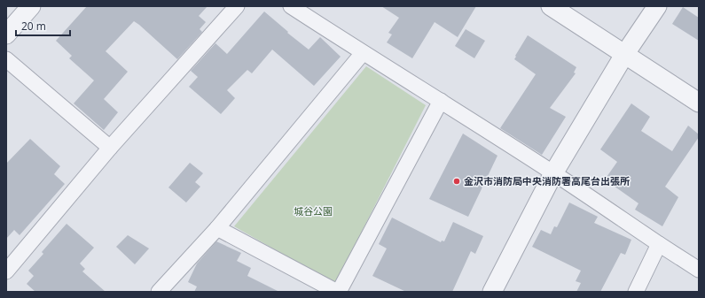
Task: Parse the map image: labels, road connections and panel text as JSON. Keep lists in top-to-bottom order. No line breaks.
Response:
{"parks":["城谷公園"],"places":["金沢市消防局中央消防署高尾台出張所"],"scale_bar":"20 m"}
